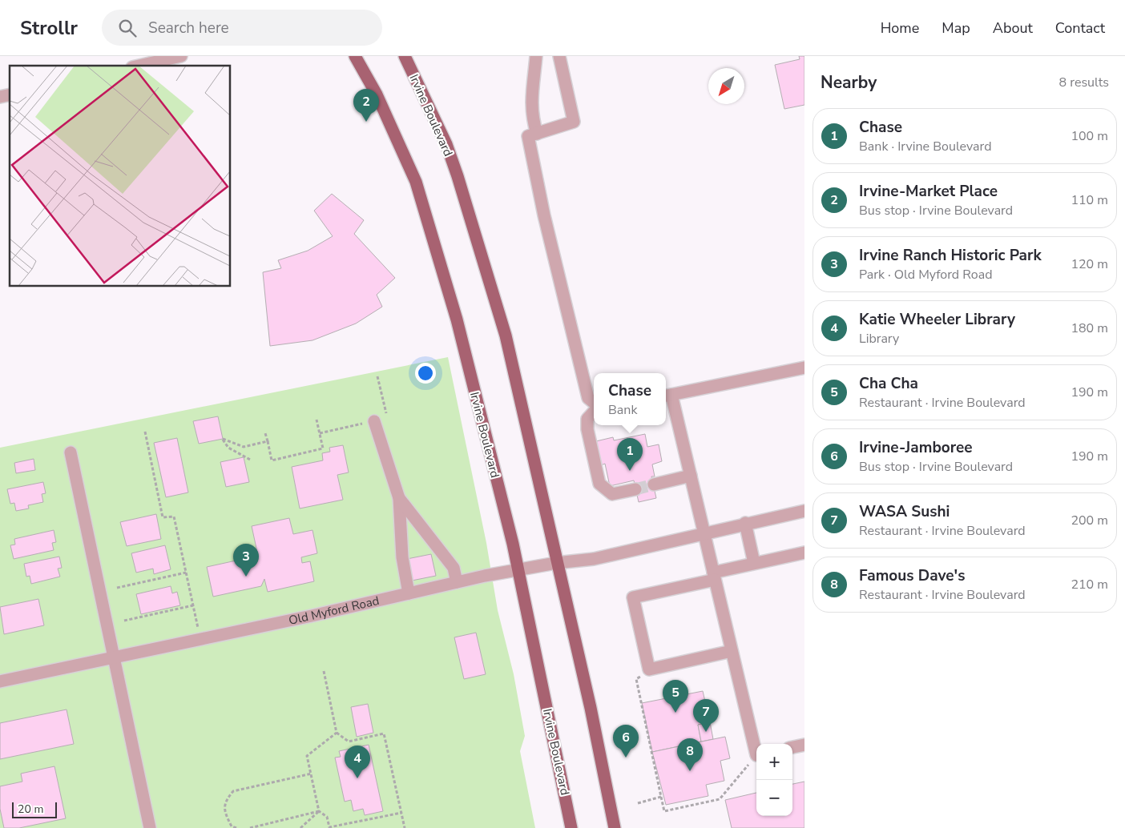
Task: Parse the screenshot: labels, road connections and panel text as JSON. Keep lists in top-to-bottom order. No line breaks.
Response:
{"streets":{"main road":["Irvine Boulevard"],"street":["Old Myford Road"]},"crossings":[["Irvine Boulevard","Old Myford Road"]],"scale_bar":"20 m","north":"bottom left","page":{"header":"Strollr","search":"Search here","nav":["Home","Map","About","Contact"],"heading":["Nearby","8 results"],"pins":["2","1","3","5","7","6","8","4"],"list":[{"mark":"1","name":"Chase","note":"Bank · Irvine Boulevard","value":"100 m"},{"mark":"2","name":"Irvine-Market Place","note":"Bus stop · Irvine Boulevard","value":"110 m"},{"mark":"3","name":"Irvine Ranch Historic Park","note":"Park · Old Myford Road","value":"120 m"},{"mark":"4","name":"Katie Wheeler Library","note":"Library","value":"180 m"},{"mark":"5","name":"Cha Cha","note":"Restaurant · Irvine Boulevard","value":"190 m"},{"mark":"6","name":"Irvine-Jamboree","note":"Bus stop · Irvine Boulevard","value":"190 m"},{"mark":"7","name":"WASA Sushi","note":"Restaurant · Irvine Boulevard","value":"200 m"},{"mark":"8","name":"Famous Dave's","note":"Restaurant · Irvine Boulevard","value":"210 m"}],"popup":["Chase","Bank"],"map_buttons":["+","−"],"scale":"20 m"}}
